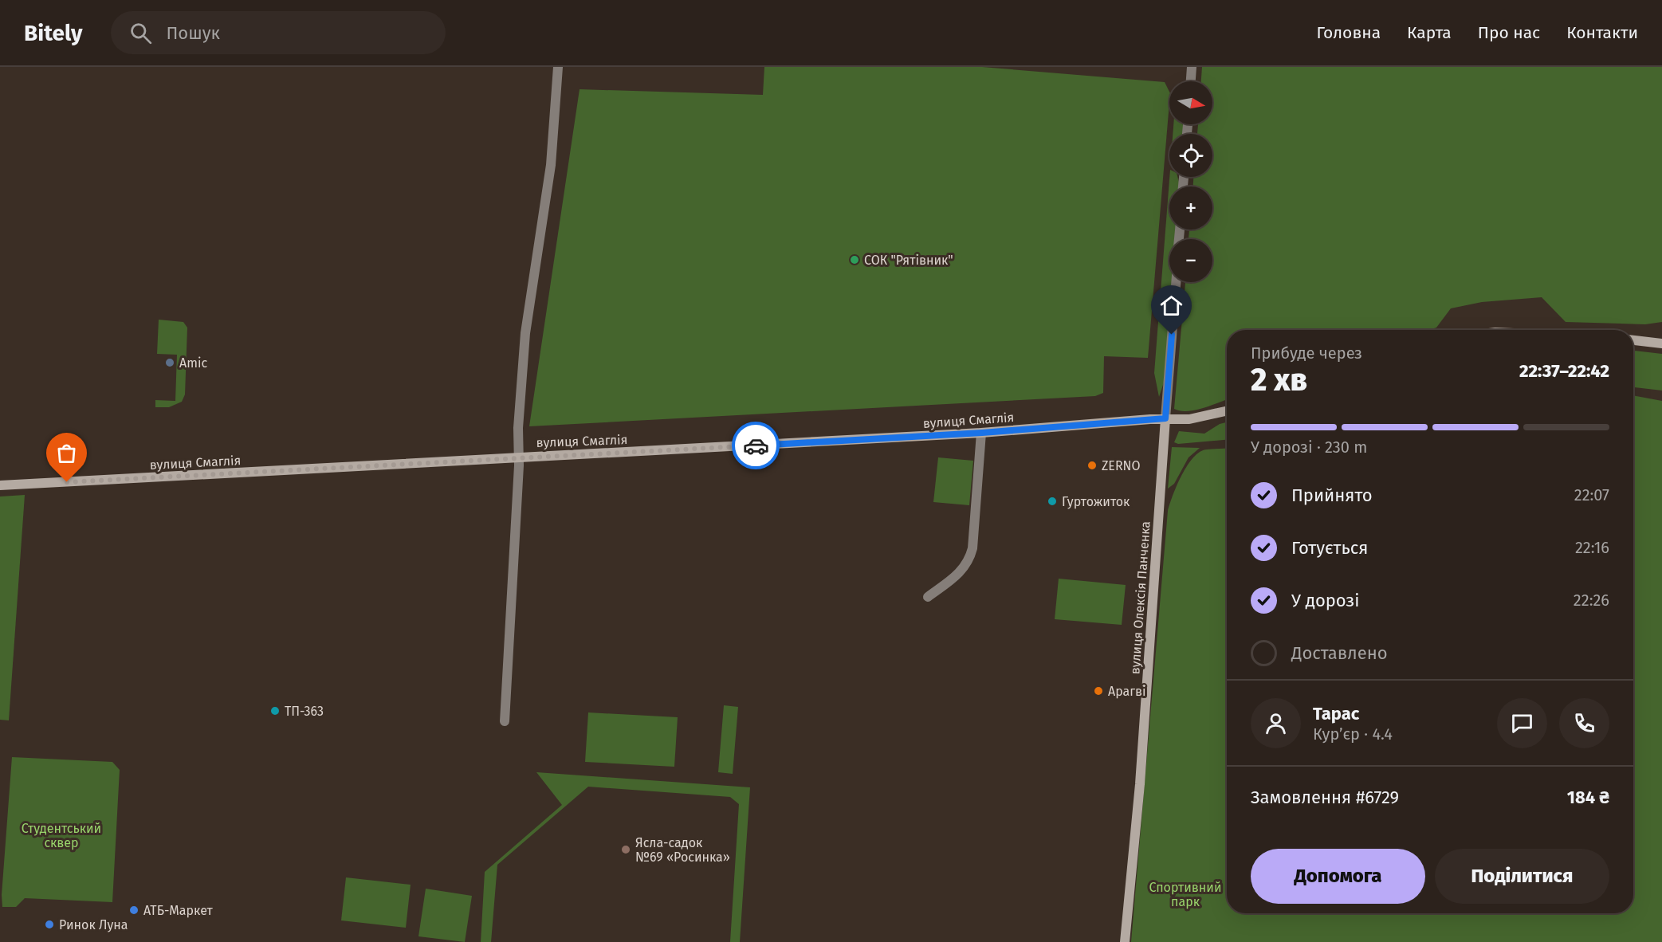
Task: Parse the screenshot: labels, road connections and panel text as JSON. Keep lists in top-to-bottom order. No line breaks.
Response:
{"streets":{"street":["вулиця Смаглія","вулиця Олексія Панченка"]},"crossings":[["вулиця Смаглія","вулиця Олексія Панченка"]],"parks":["Студентський сквер","Спортивний парк"],"places":["СОК \"Рятівник\"","Amic","ZERNO","Гуртожиток","Арагві","ТП-363","Ясла-садок №69 «Росинка»","АТБ-Маркет","Ринок Луна"],"north":"right","page":{"header":"Bitely","search":"Пошук","nav":["Головна","Карта","Про нас","Контакти"],"map_buttons":["+","−"],"heading":["2 хв","Прибуде через","22:37–22:42"],"panel":["Тарас","Кур’єр · 4.4","Замовлення #6729","184 ₴"],"bar":"У дорозі · 230 m","list":[["Прийнято","22:07"],["Готується","22:16"],["У дорозі","22:26"],"Доставлено"],"buttons":["Допомога","Поділитися"]}}
